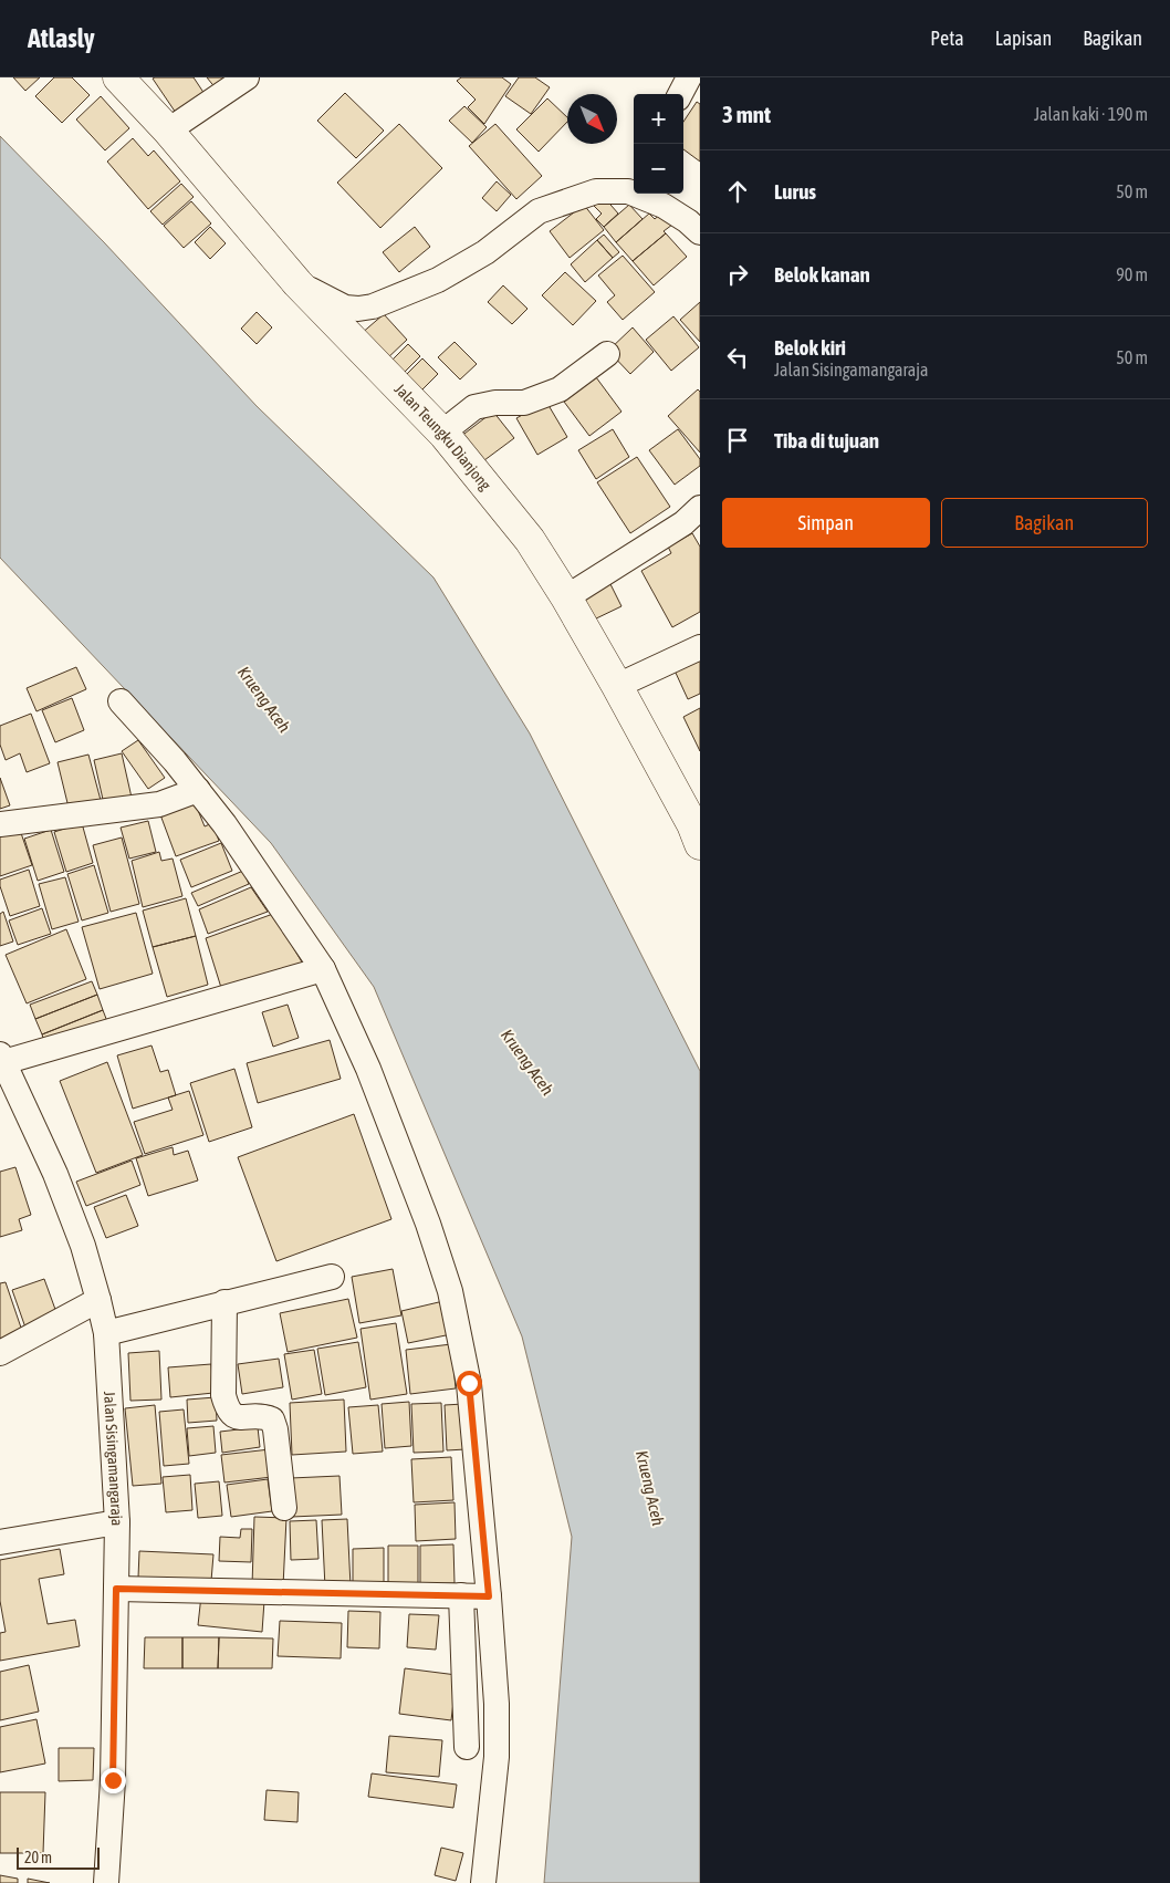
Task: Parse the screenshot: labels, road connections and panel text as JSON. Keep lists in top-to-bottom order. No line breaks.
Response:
{"streets":{"street":["Jalan Teungku Dianjong","Jalan Sisingamangaraja"]},"water":["Krueng Aceh"],"scale_bar":"20 m","north":"bottom right","page":{"header":"Atlasly","nav":["Peta","Lapisan","Bagikan"],"heading":["3 mnt","Jalan kaki · 190 m"],"map_buttons":["+","−"],"list":[["Lurus","50 m"],["Belok kanan","90 m"],["Belok kiri","Jalan Sisingamangaraja","50 m"],"Tiba di tujuan"],"buttons":["Simpan","Bagikan"],"scale":"20 m"}}
